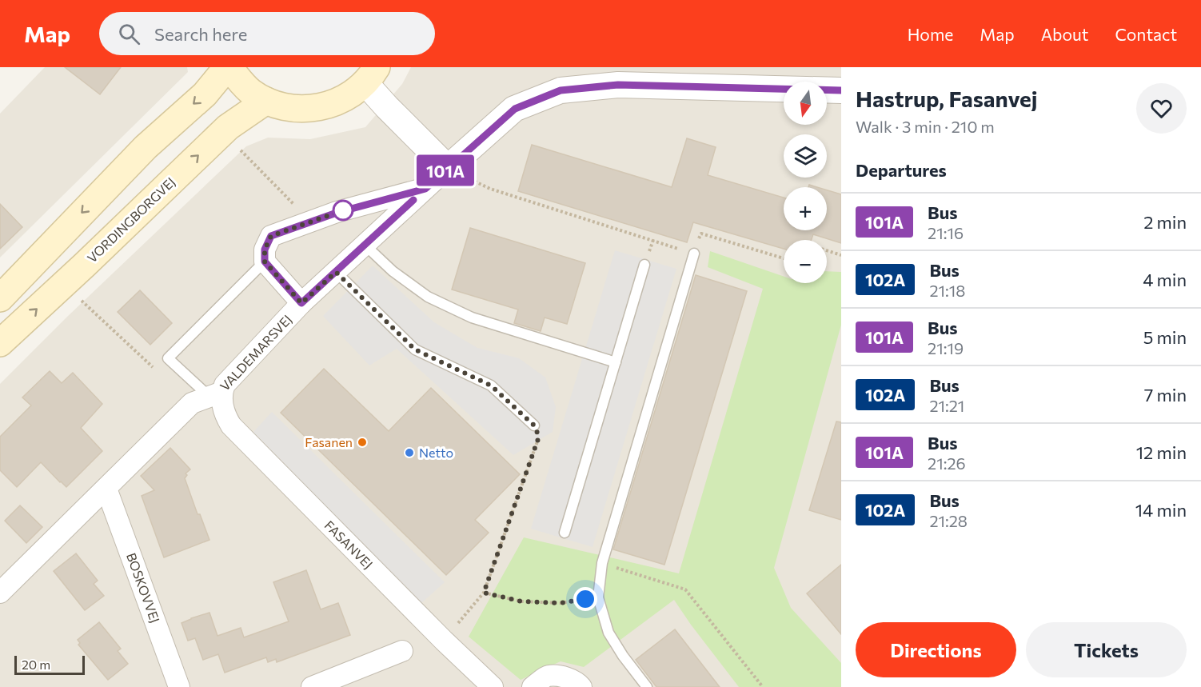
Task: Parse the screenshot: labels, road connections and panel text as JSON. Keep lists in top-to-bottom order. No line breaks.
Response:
{"streets":{"main road":["VORDINGBORGVEJ"],"street":["VALDEMARSVEJ","FASANVEJ","BOSKOVVEJ"]},"crossings":[["VALDEMARSVEJ","FASANVEJ"],["VALDEMARSVEJ","BOSKOVVEJ"]],"places":["Fasanen","Netto"],"lines":["bus line 101A"],"scale_bar":"20 m","north":"bottom","page":{"header":"Map","search":"Search here","nav":["Home","Map","About","Contact"],"on_map":"101A","heading":[["Hastrup, Fasanvej","Walk · 3 min · 210 m"],"Departures"],"map_buttons":["+","−"],"list":[{"mark":"101A","name":"Bus","note":"21:16","value":"2 min"},{"mark":"102A","name":"Bus","note":"21:18","value":"4 min"},{"mark":"101A","name":"Bus","note":"21:19","value":"5 min"},{"mark":"102A","name":"Bus","note":"21:21","value":"7 min"},{"mark":"101A","name":"Bus","note":"21:26","value":"12 min"},{"mark":"102A","name":"Bus","note":"21:28","value":"14 min"}],"buttons":["Directions","Tickets"],"scale":"20 m"}}
